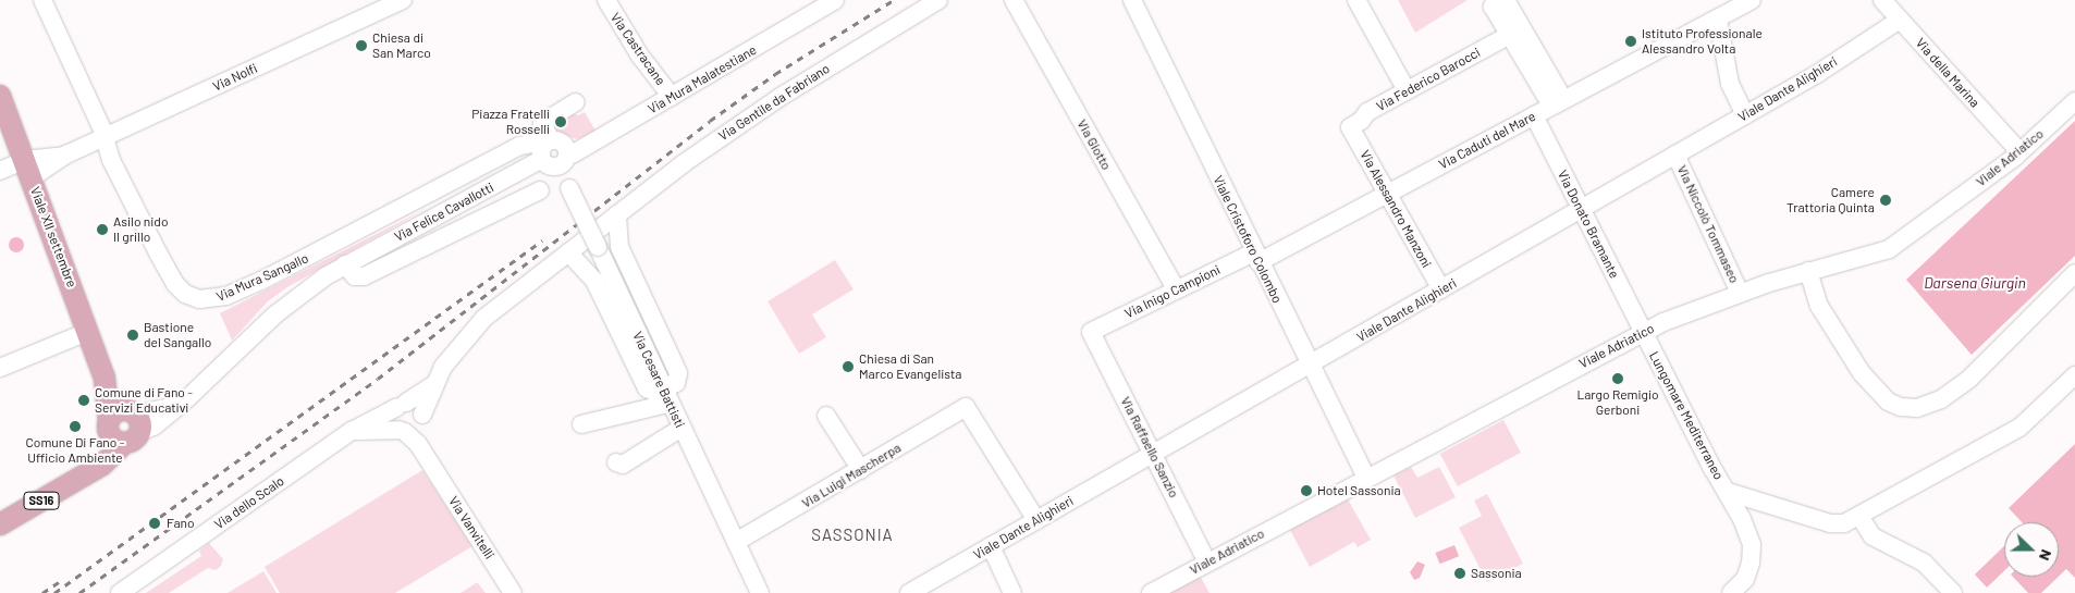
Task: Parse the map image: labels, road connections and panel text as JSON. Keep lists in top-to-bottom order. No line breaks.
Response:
{"streets":{"main road":["Viale XII settembre","SS16"],"street":["Via Castracane","Via della Marina","Via Nolfi","Via Mura Malatestiane","Via Federico Barocci","Viale Dante Alighieri","Via Gentile da Fabriano","Via Caduti del Mare","Via Giotto","Viale Adriatico","Via Alessandro Manzoni","Via Felice Cavallotti","Via Donato Bramante","Via Niccolò Tommaseo","Viale Cristoforo Colombo","Via Mura Sangallo","Via Inigo Campioni","Via Cesare Battisti","Lungomare Mediterraneo","Via Raffaello Sanzio","Via Luigi Mascherpa","Via dello Scalo","Via Vanvitelli"]},"crossings":[["Via Castracane","Via Mura Malatestiane"],["Via della Marina","Viale Dante Alighieri"],["Via Nolfi","Viale XII settembre"],["Via Nolfi","Via Mura Sangallo"],["Via Mura Malatestiane","Via Mura Sangallo"],["Via Mura Malatestiane","Via Cesare Battisti"],["Via Federico Barocci","Via Alessandro Manzoni"],["Viale Dante Alighieri","Via Alessandro Manzoni"],["Viale Dante Alighieri","Via Donato Bramante"],["Viale Dante Alighieri","Via Niccolò Tommaseo"],["Viale Dante Alighieri","Viale Cristoforo Colombo"],["Viale Dante Alighieri","Via Raffaello Sanzio"],["Viale Dante Alighieri","Via Luigi Mascherpa"],["Via Gentile da Fabriano","Via dello Scalo"],["Via Gentile da Fabriano","Via Vanvitelli"],["Via Caduti del Mare","Via Alessandro Manzoni"],["Via Caduti del Mare","Via Donato Bramante"],["Via Caduti del Mare","Viale Cristoforo Colombo"],["Via Caduti del Mare","Via Inigo Campioni"],["Via Giotto","Via Inigo Campioni"],["Viale Adriatico","Via Donato Bramante"],["Viale Adriatico","Via Niccolò Tommaseo"],["Viale Adriatico","Viale Cristoforo Colombo"],["Viale Adriatico","Lungomare Mediterraneo"],["Viale Adriatico","Via Raffaello Sanzio"],["Via Felice Cavallotti","Viale XII settembre"],["Via Felice Cavallotti","Via Mura Sangallo"],["Via Felice Cavallotti","SS16"],["Via Donato Bramante","Lungomare Mediterraneo"],["Viale XII settembre","SS16"],["Viale Cristoforo Colombo","Via Inigo Campioni"],["Via Mura Sangallo","Via Cesare Battisti"],["Via Inigo Campioni","Via Raffaello Sanzio"],["Via Cesare Battisti","Via Luigi Mascherpa"],["Via dello Scalo","Via Vanvitelli"]],"districts":["SASSONIA"],"water":["Darsena Giurgin"],"places":["Istituto Professionale Alessandro Volta","Chiesa di San Marco","Piazza Fratelli Rosselli","Camere Trattoria Quinta","Asilo nido Il grillo","Bastione del Sangallo","Chiesa di San Marco Evangelista","Largo Remigio Gerboni","Comune di Fano - Servizi Educativi","Comune Di Fano - Ufficio Ambiente","Hotel Sassonia","Fano","Sassonia"],"north":"right"}
